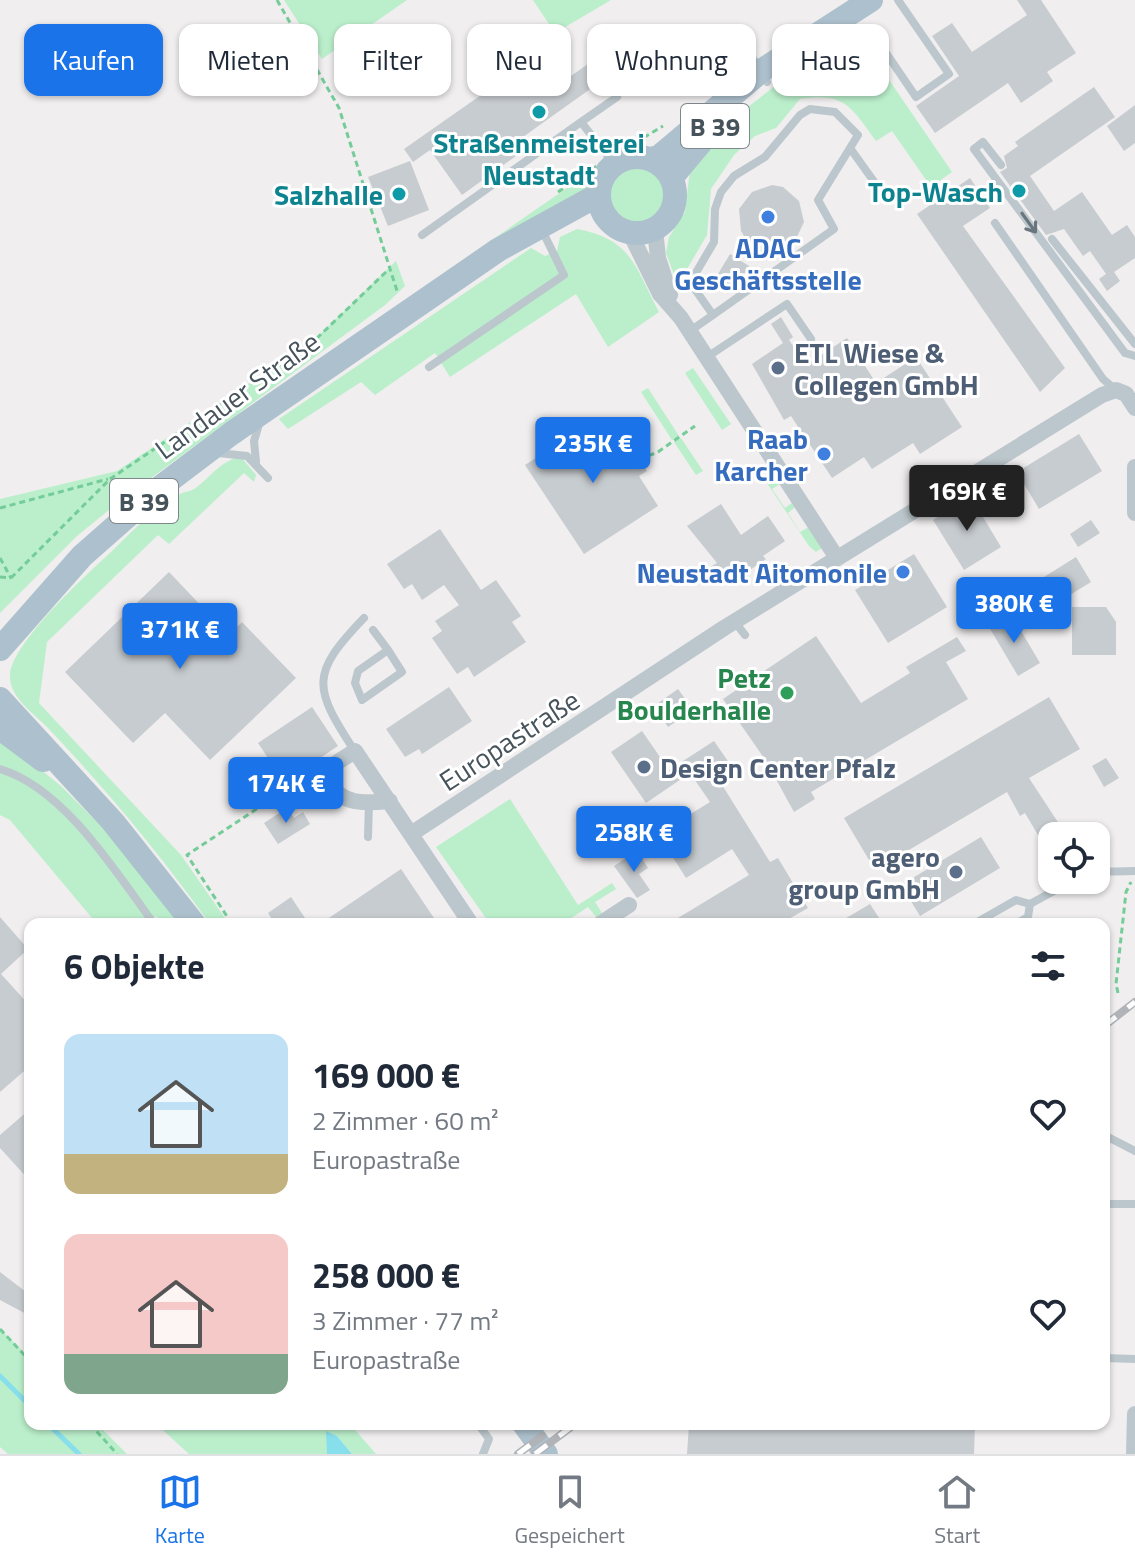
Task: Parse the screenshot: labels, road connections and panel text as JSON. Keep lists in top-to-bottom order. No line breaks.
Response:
{"streets":{"main road":["B 39","Landauer Straße"],"street":["Europastraße"]},"crossings":[["B 39","Landauer Straße"]],"places":["Straßenmeisterei Neustadt","Top-Wasch","Salzhalle","ADAC Geschäftsstelle","ETL Wiese & Collegen GmbH","Raab Karcher","Neustadt Aitomonile","Petz Boulderhalle","Design Center Pfalz","agero group GmbH"],"page":{"chip":["Kaufen","Mieten","Filter","Neu","Wohnung","Haus"],"price":["235K €","169K €","380K €","371K €","174K €","258K €"],"heading":"6 Objekte","list":[{"name":"169 000 €","note":"2 Zimmer · 60 m² · Europastraße"},{"name":"258 000 €","note":"3 Zimmer · 77 m² · Europastraße"}],"tabs":["Karte","Gespeichert","Start"]}}
